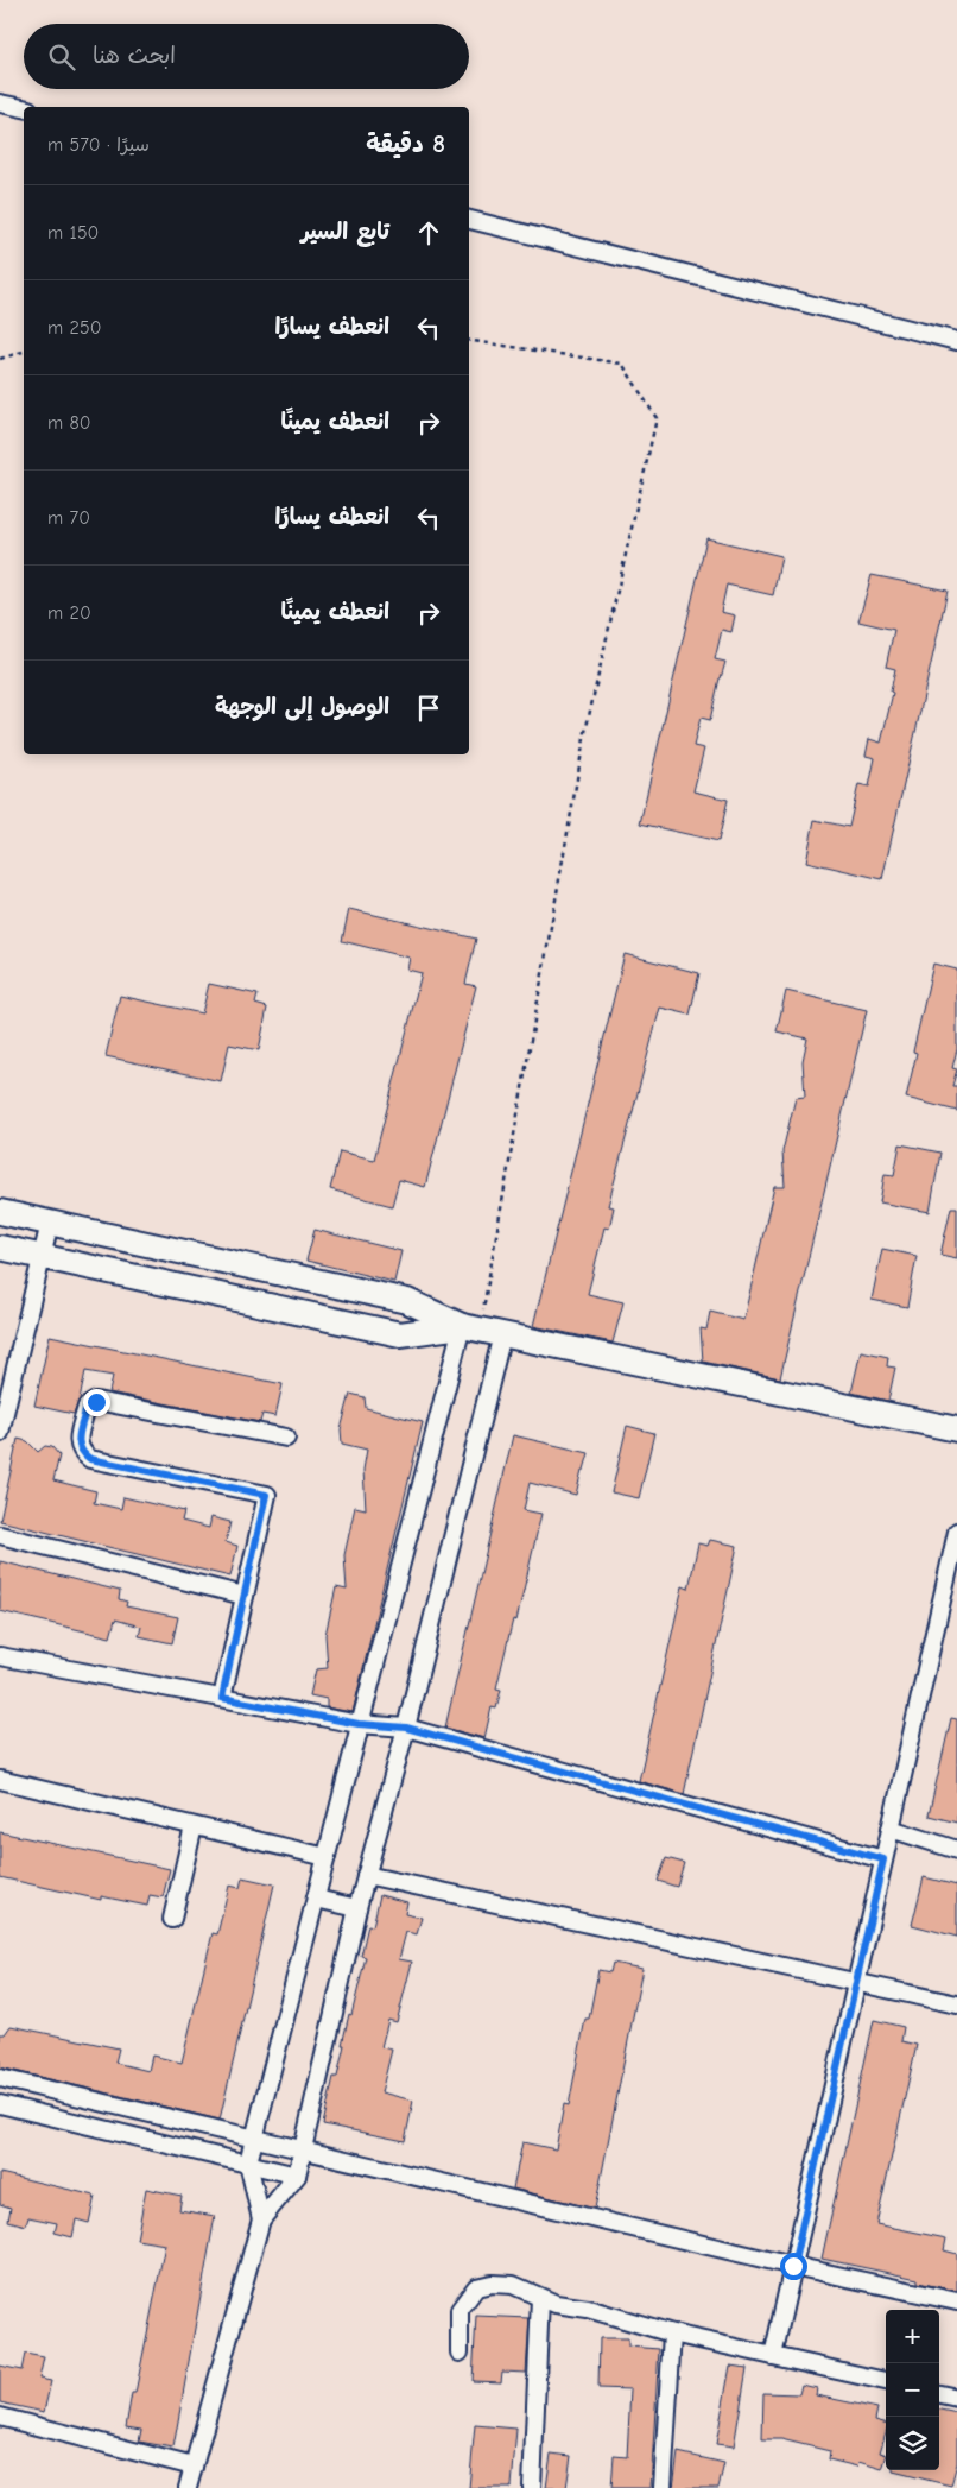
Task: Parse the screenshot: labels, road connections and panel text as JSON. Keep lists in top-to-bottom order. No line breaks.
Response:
{"page":{"search":"ابحث هنا","heading":["8 دقيقة","سيرًا · 570 m"],"list":[["تابع السير","150 m"],["انعطف يسارًا","250 m"],["انعطف يمينًا","80 m"],["انعطف يسارًا","70 m"],["انعطف يمينًا","20 m"],"الوصول إلى الوجهة"],"map_buttons":["+","−"]}}
